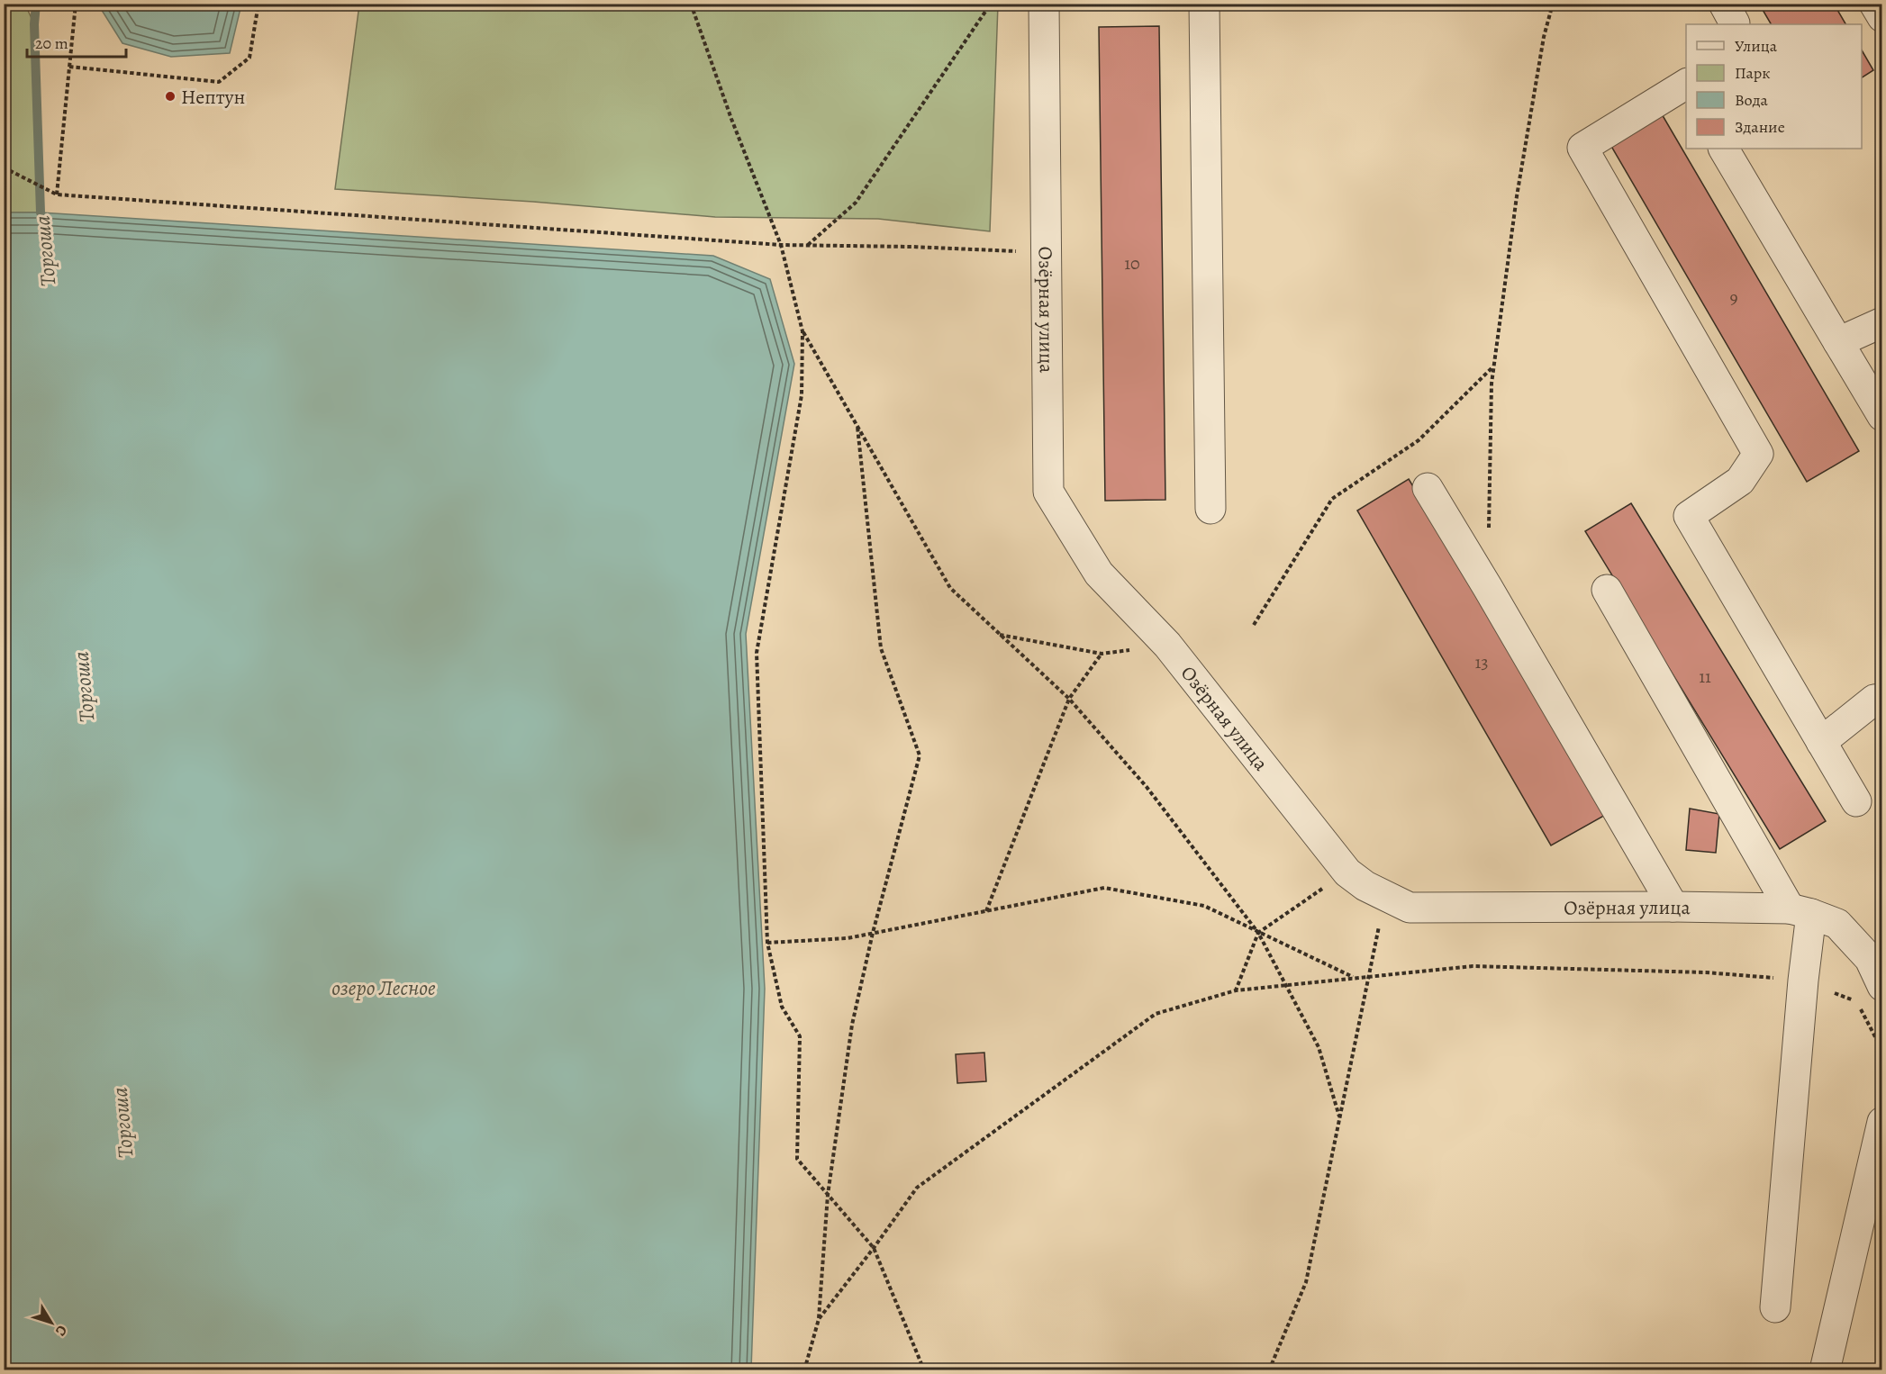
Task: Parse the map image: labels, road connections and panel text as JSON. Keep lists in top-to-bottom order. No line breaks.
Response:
{"streets":{"street":["Озёрная улица"]},"water":["Торгоша","озеро Лесное"],"places":["Нептун"],"house_numbers":["10","9","13","11"],"legend":["Улица","Парк","Вода","Здание"],"scale_bar":"20 m","north":"bottom right"}
